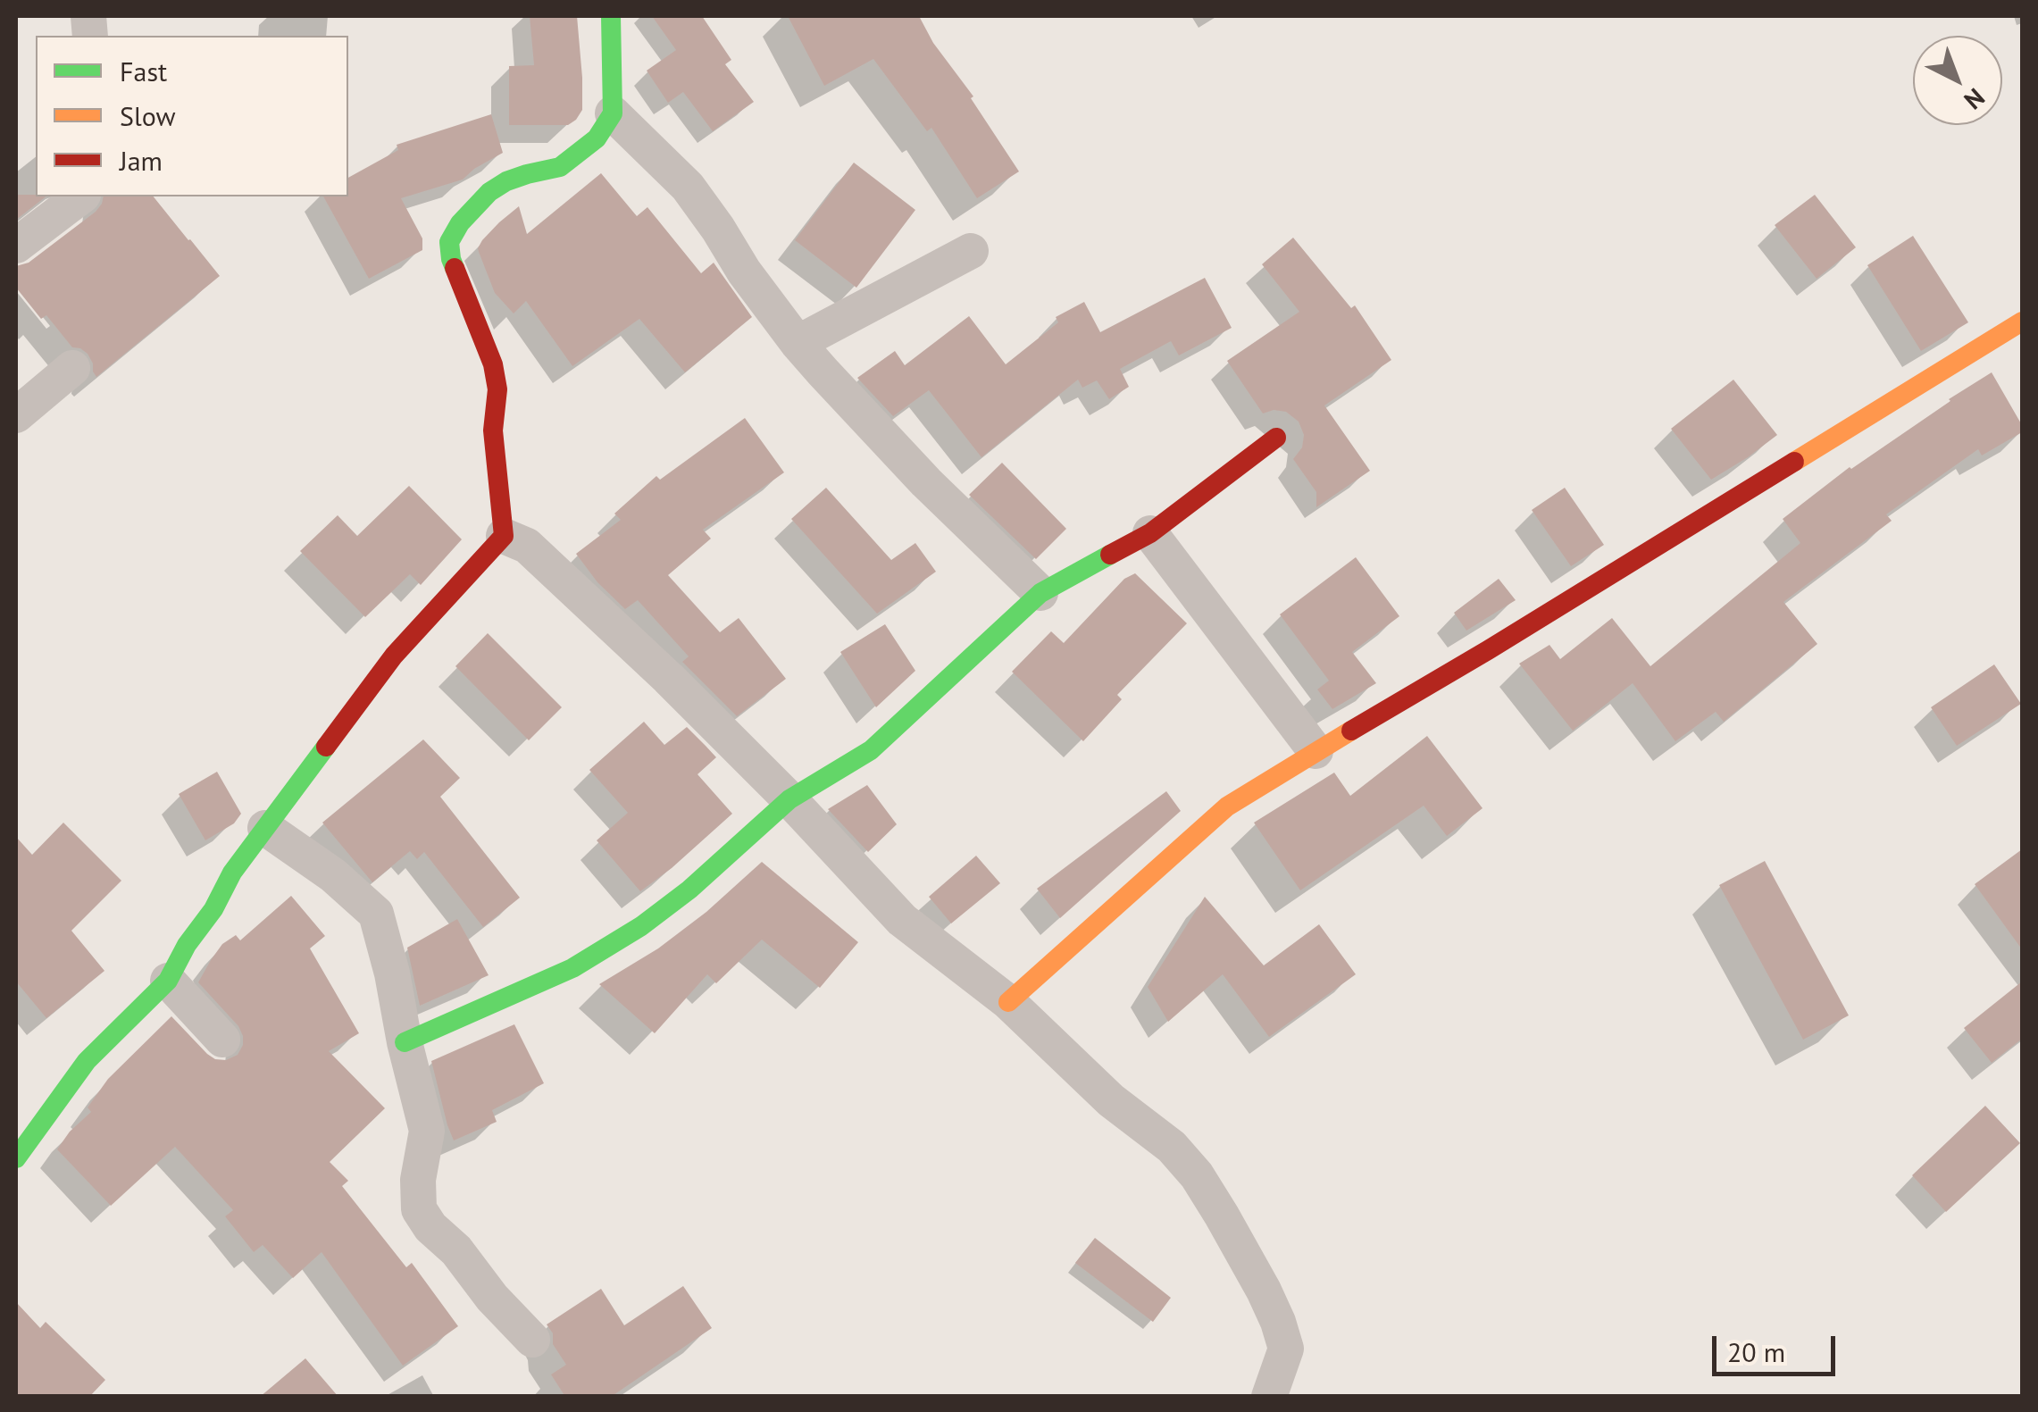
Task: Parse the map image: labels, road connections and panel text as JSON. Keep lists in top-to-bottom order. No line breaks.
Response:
{"legend":["Fast","Slow","Jam"],"scale_bar":"20 m","north":"bottom right"}
